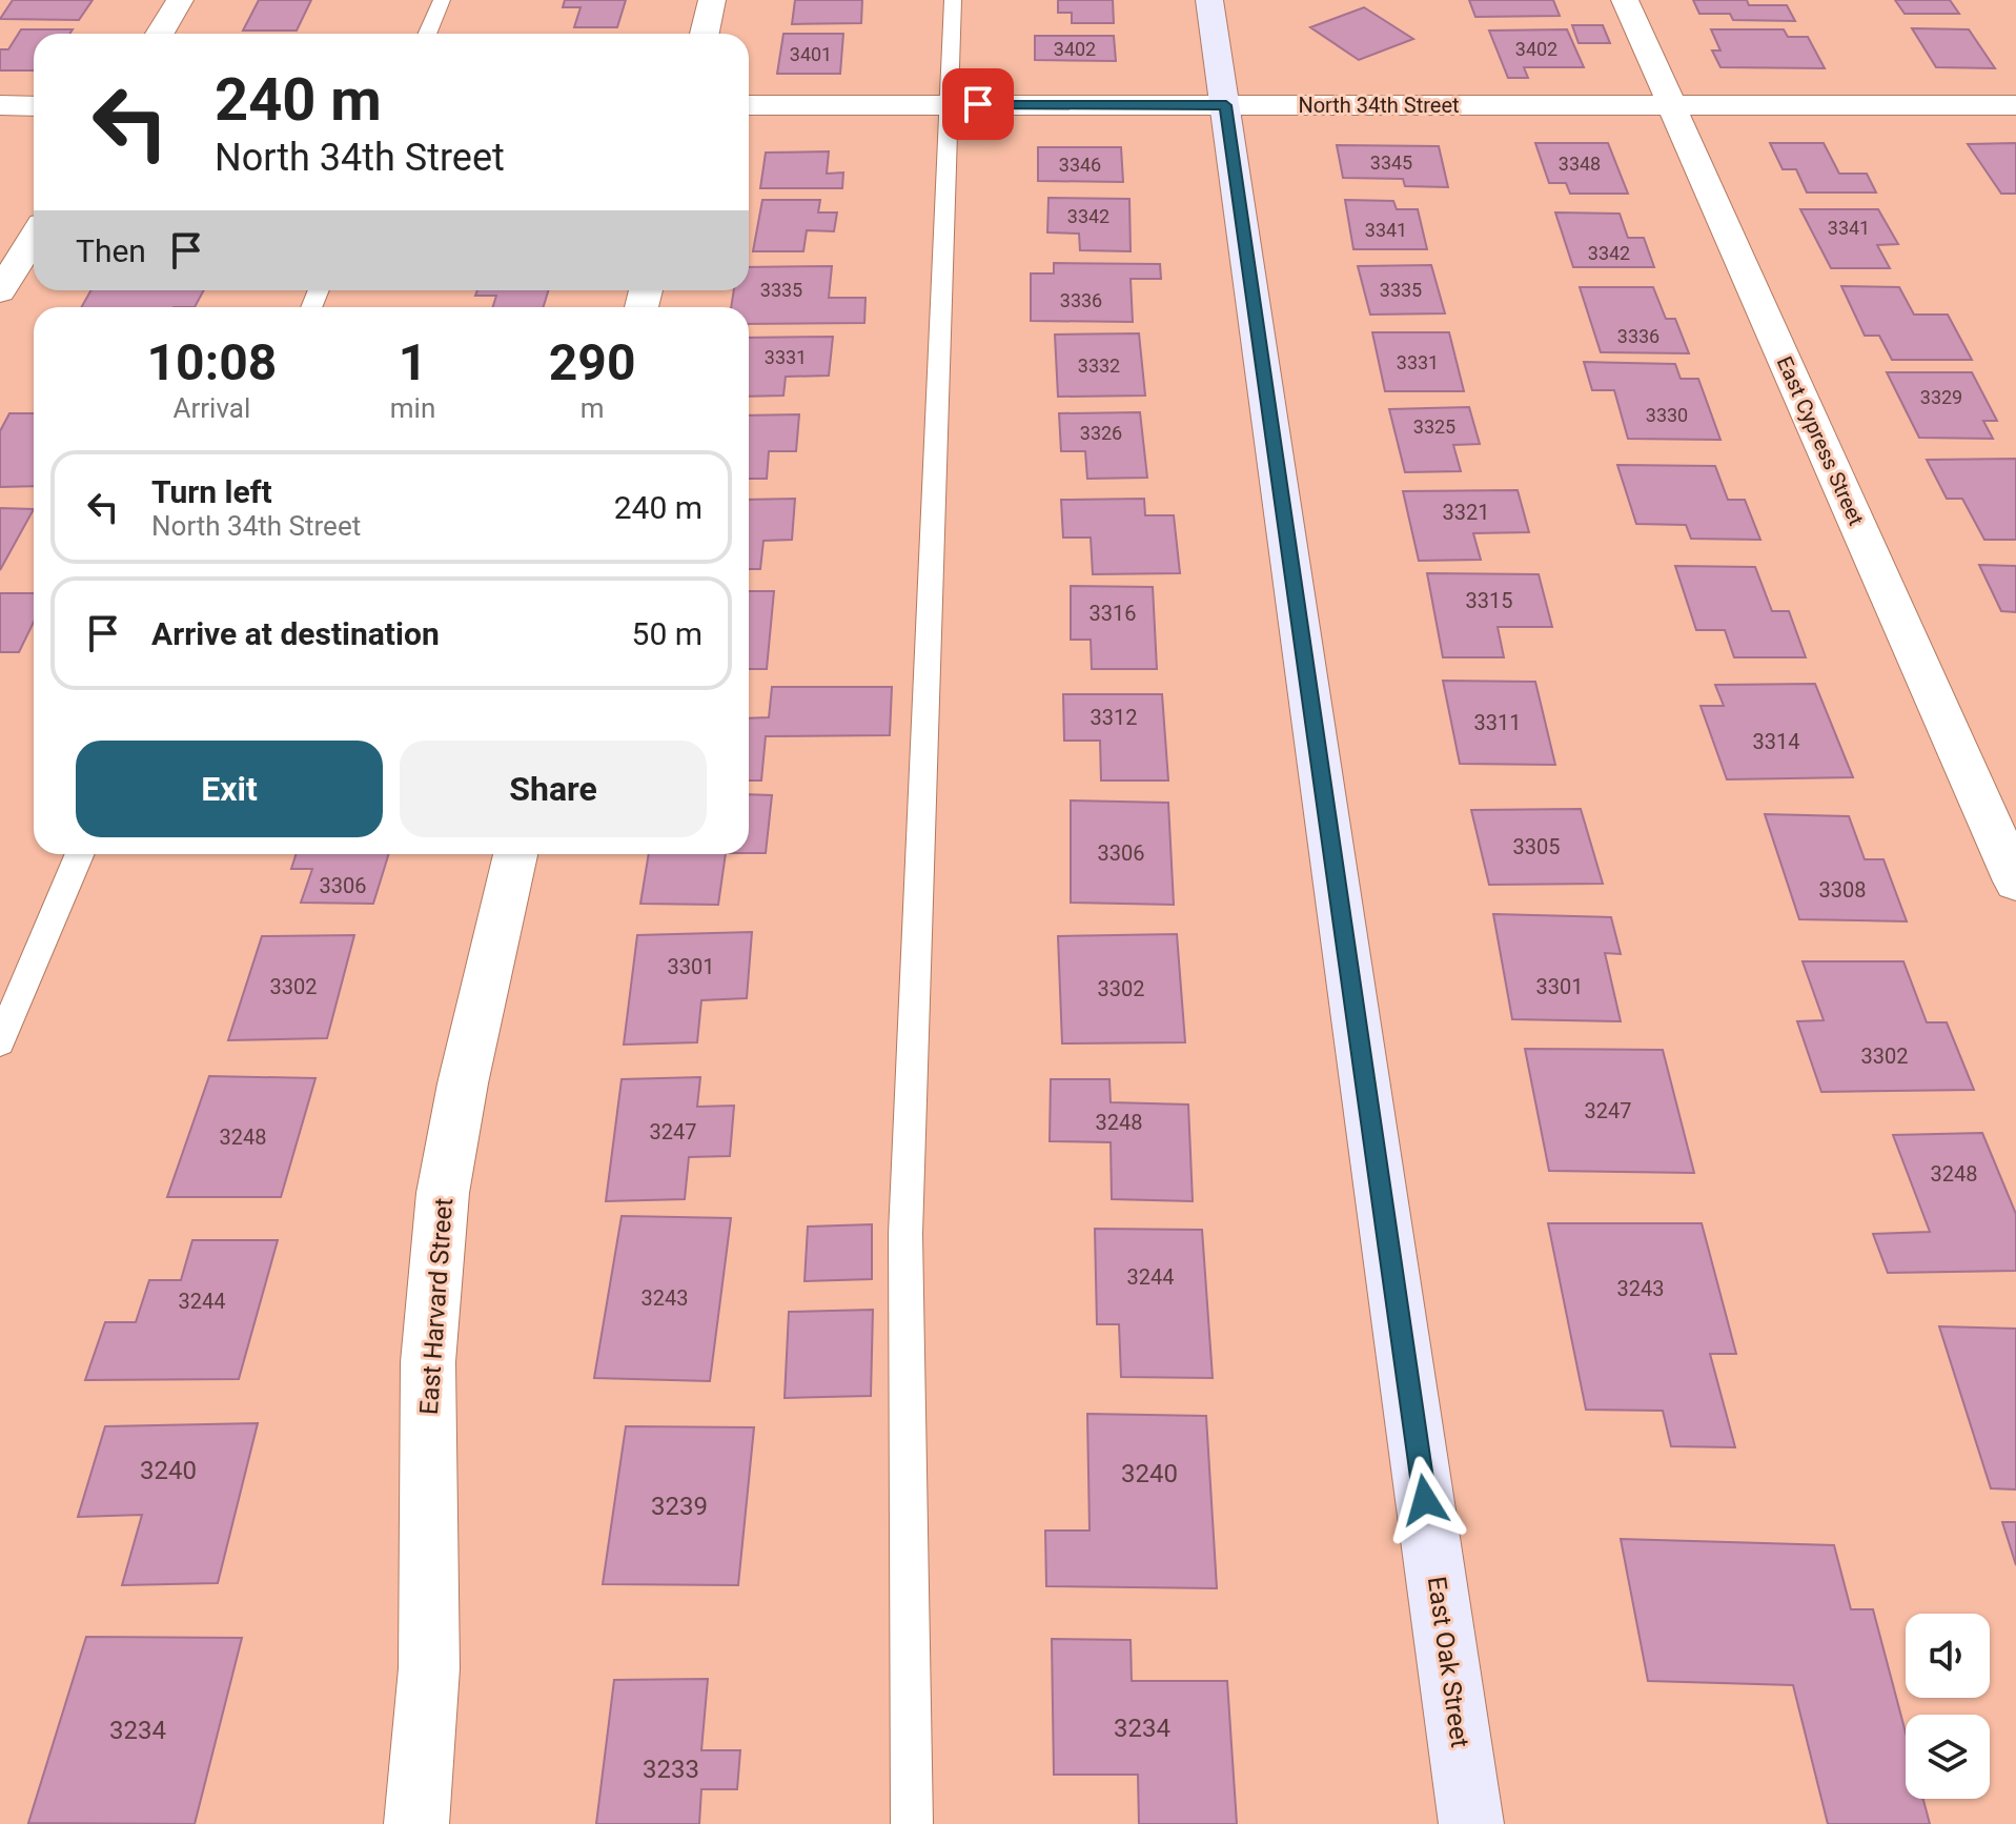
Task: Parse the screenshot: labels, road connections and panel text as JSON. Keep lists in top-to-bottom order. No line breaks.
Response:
{"streets":{"street":["North 34th Street","East Cypress Street","East Harvard Street","East Oak Street"]},"crossings":[["North 34th Street","East Cypress Street"],["North 34th Street","East Oak Street"]],"house_numbers":["3402","3402","3401","3345","3348","3346","3342","3341","3341","3342","3335","3335","3336","3336","3331","3331","3332","3329","3330","3325","3326","3321","3315","3316","3312","3311","3314","3305","3306","3306","3308","3301","3302","3301","3302","3302","3247","3248","3247","3248","3248","3244","3243","3243","3244","3240","3240","3239","3234","3234","3233"],"page":{"turn":["240 m","North 34th Street"],"then":"Then","eta":["10:08","Arrival","1","min","290","m"],"list":[{"name":"Turn left","note":"North 34th Street","value":"240 m"},{"name":"Arrive at destination","value":"50 m"}],"buttons":["Exit","Share"]}}
